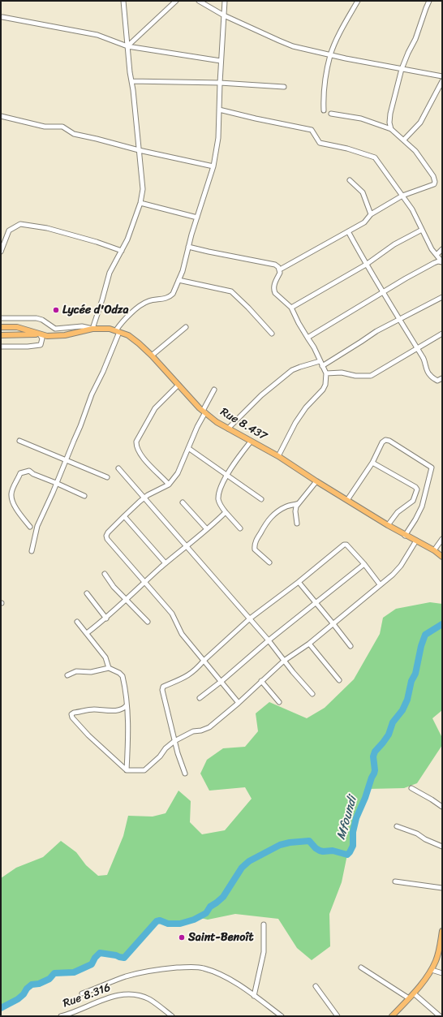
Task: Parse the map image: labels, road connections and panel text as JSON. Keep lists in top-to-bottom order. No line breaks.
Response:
{"streets":{"main road":["Rue 8.437"],"street":["Rue 8.316"]},"water":["Mfoundi"],"places":["Lycée d'Odza","Saint-Benoît"]}
